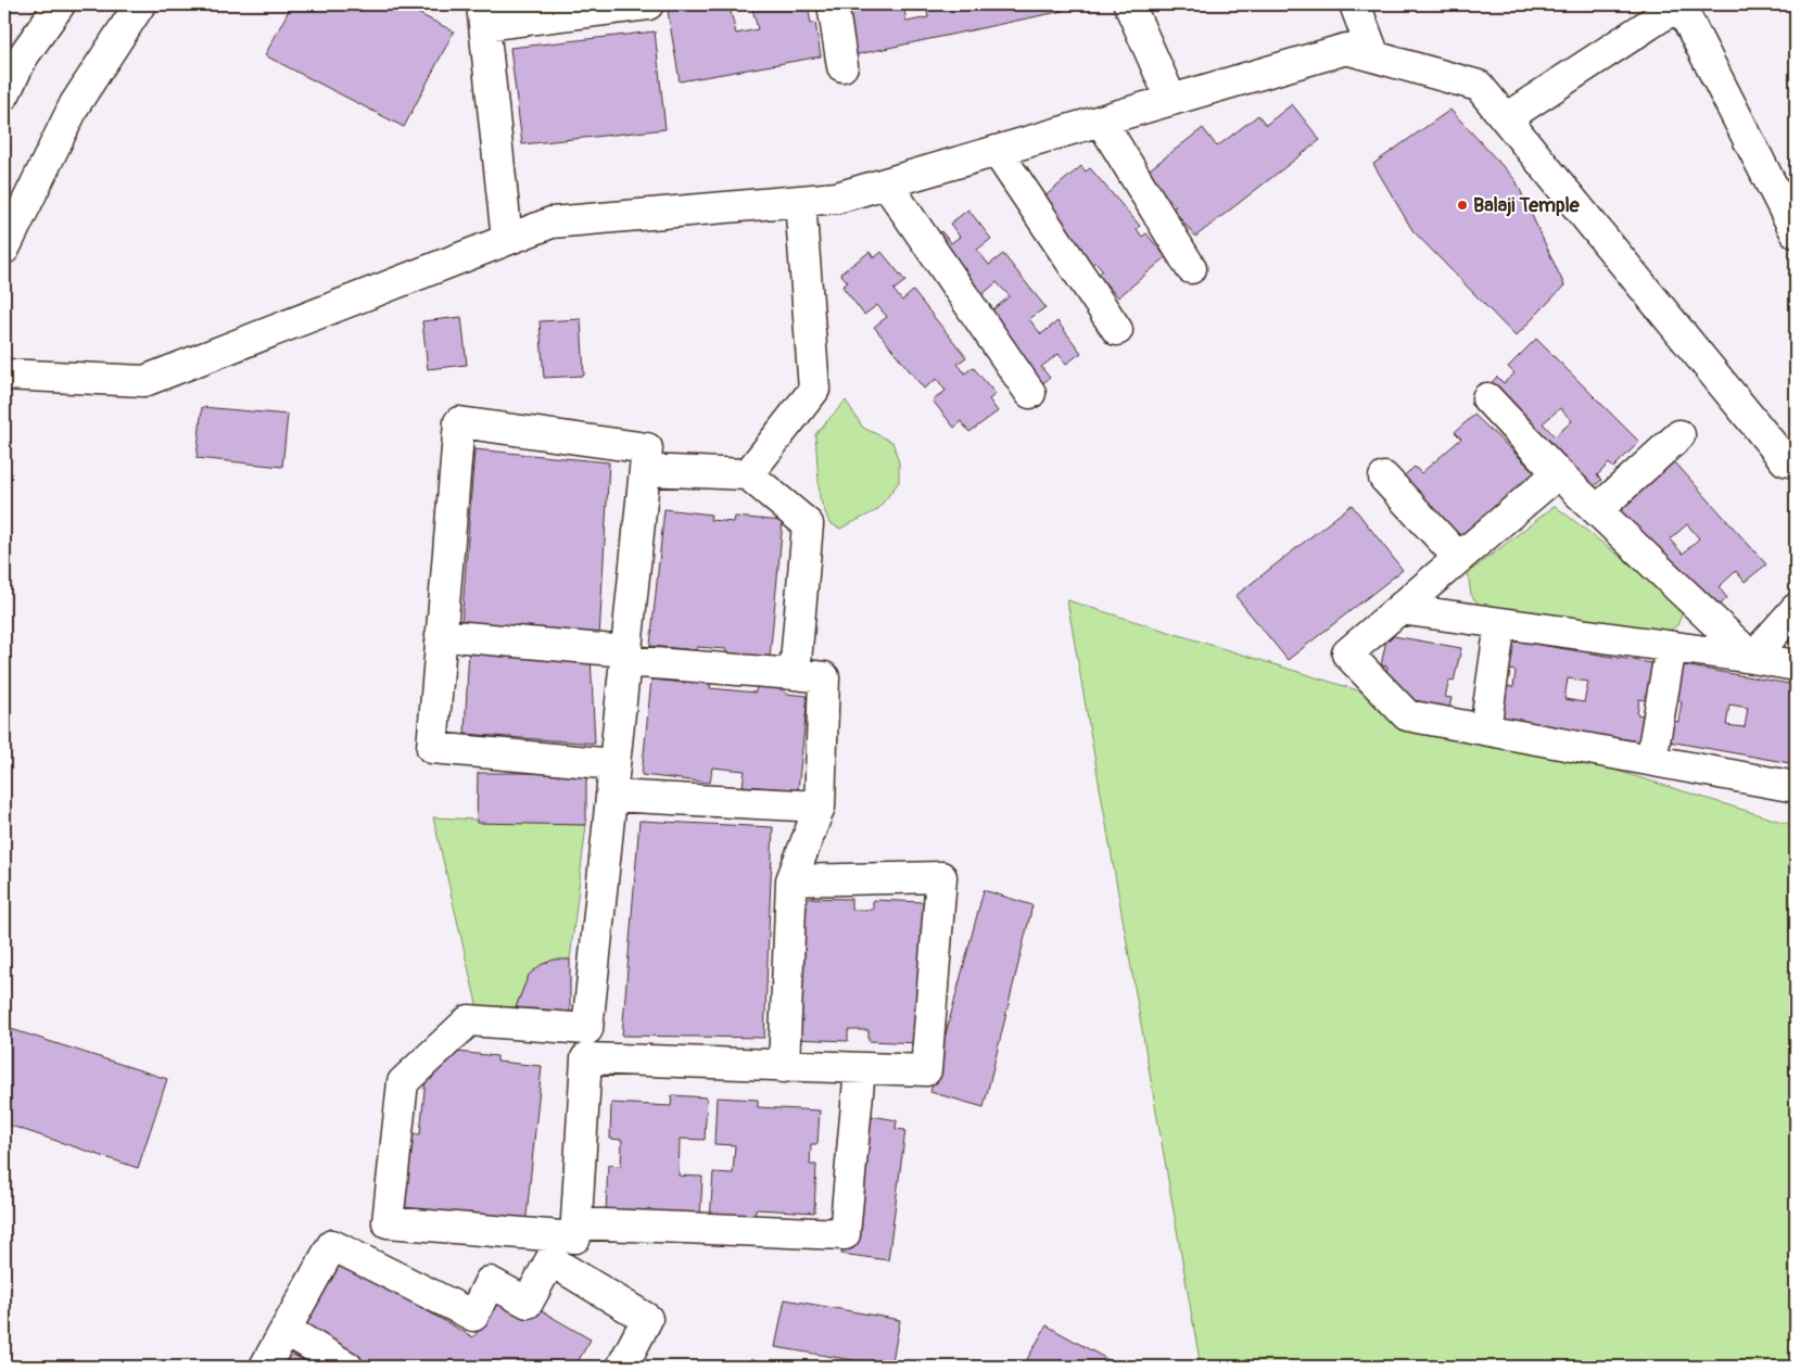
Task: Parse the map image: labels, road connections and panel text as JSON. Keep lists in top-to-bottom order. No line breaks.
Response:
{"places":["Balaji Temple"]}
